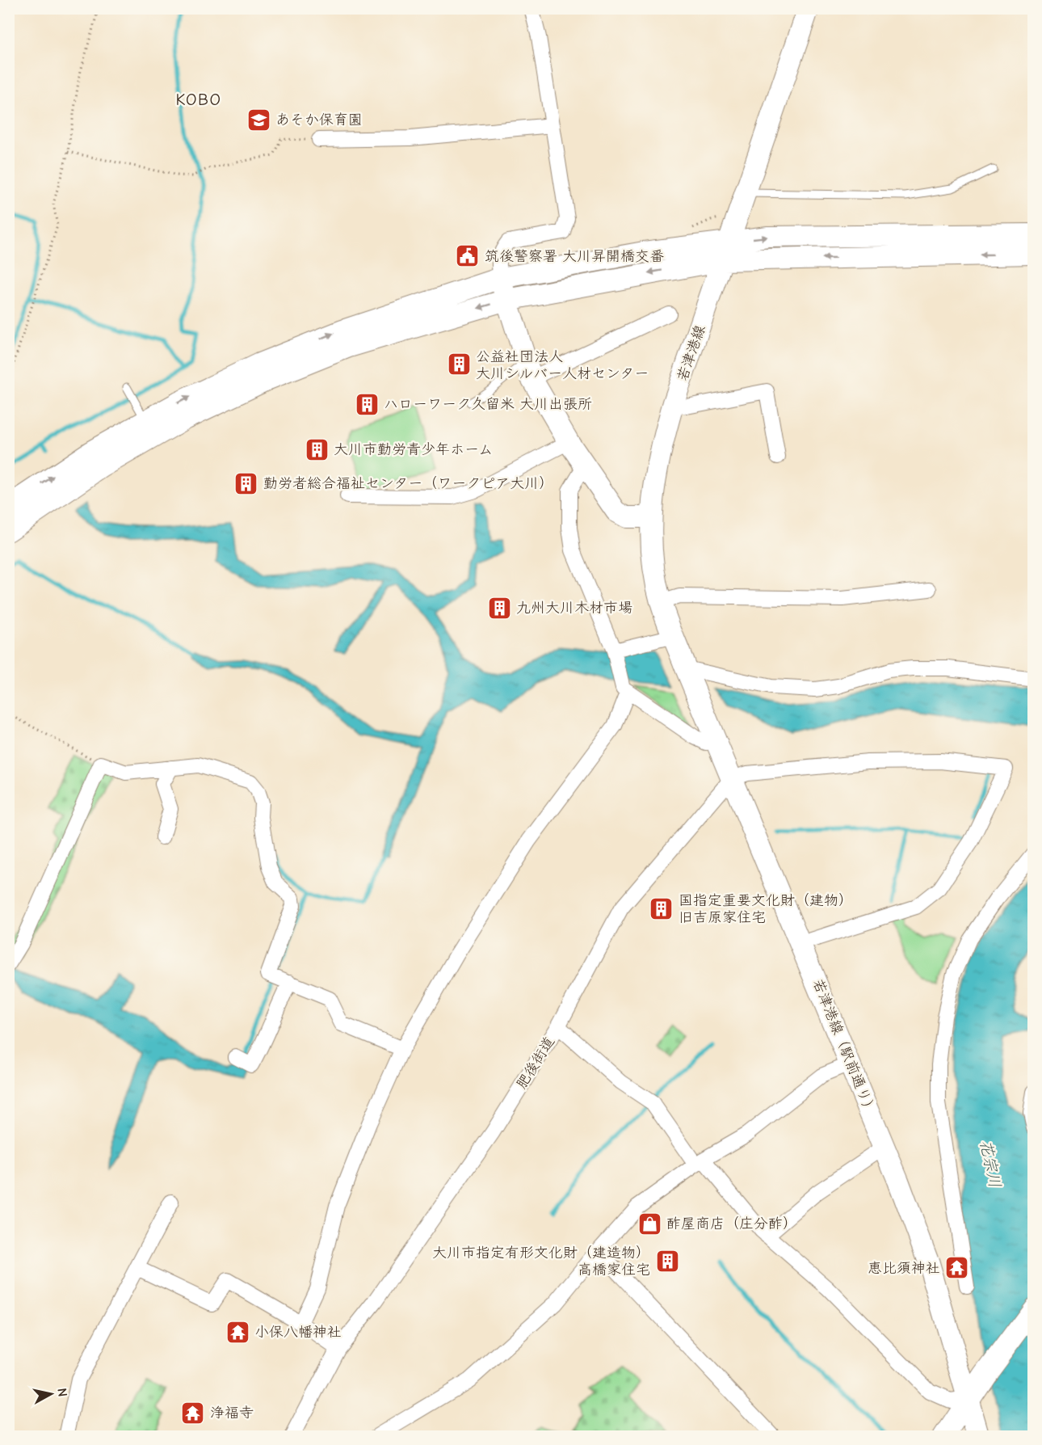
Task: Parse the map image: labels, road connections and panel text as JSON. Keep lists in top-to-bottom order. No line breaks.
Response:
{"streets":{"street":["若津港線","若津港線（駅前通り）","肥後街道"]},"crossings":[["若津港線","若津港線（駅前通り）"],["若津港線（駅前通り）","肥後街道"]],"districts":["KOBO"],"water":["花宗川"],"places":{"school or university":["あそか保育園"],"public building":["筑後警察署 大川昇開橋交番"],"building":["公益社団法人 大川シルバー人材センター","ハローワーク久留米 大川出張所","大川市勤労青少年ホーム","勤労者総合福祉センター（ワークピア大川）","九州大川木材市場","国指定重要文化財（建物） 旧吉原家住宅","大川市指定有形文化財（建造物） 高橋家住宅"],"shop":["酢屋商店（庄分酢）"],"temple":["恵比須神社","小保八幡神社","浄福寺"]},"north":"right"}
